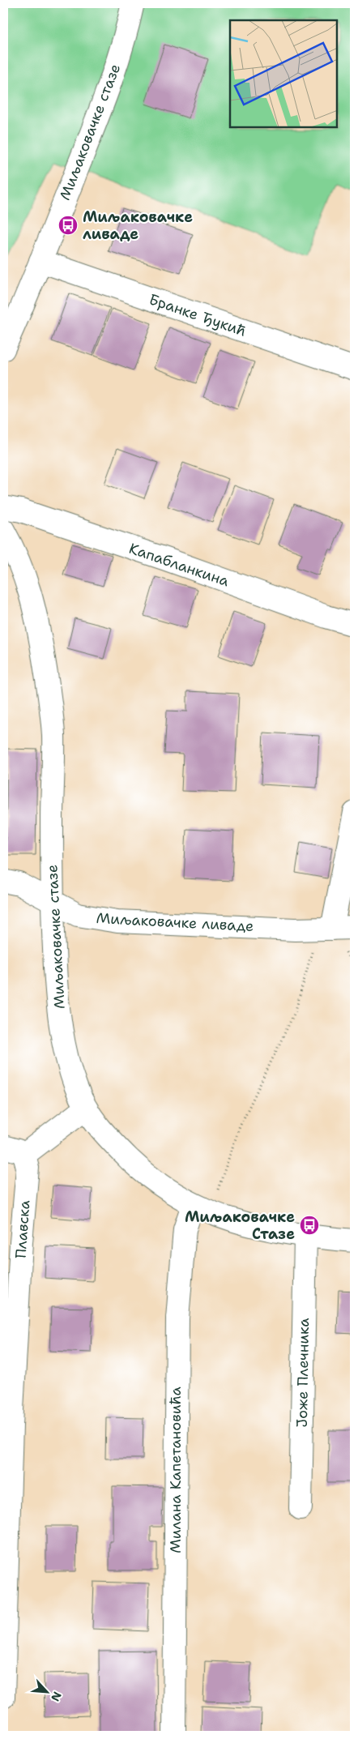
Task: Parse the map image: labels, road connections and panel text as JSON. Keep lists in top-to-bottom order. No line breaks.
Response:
{"streets":{"street":["Миљаковачке стазе","Бранке Ђукић","Капабланкина","Миљаковачке ливаде","Плавска","Јоже Плечника","Милана Капетановића"]},"crossings":[["Миљаковачке стазе","Бранке Ђукић"],["Миљаковачке стазе","Миљаковачке ливаде"],["Миљаковачке стазе","Јоже Плечника"],["Миљаковачке стазе","Милана Капетановића"]],"places":{"bus stop":["Миљаковачке ливаде","Миљаковачке Стазе"]},"north":"bottom right"}
